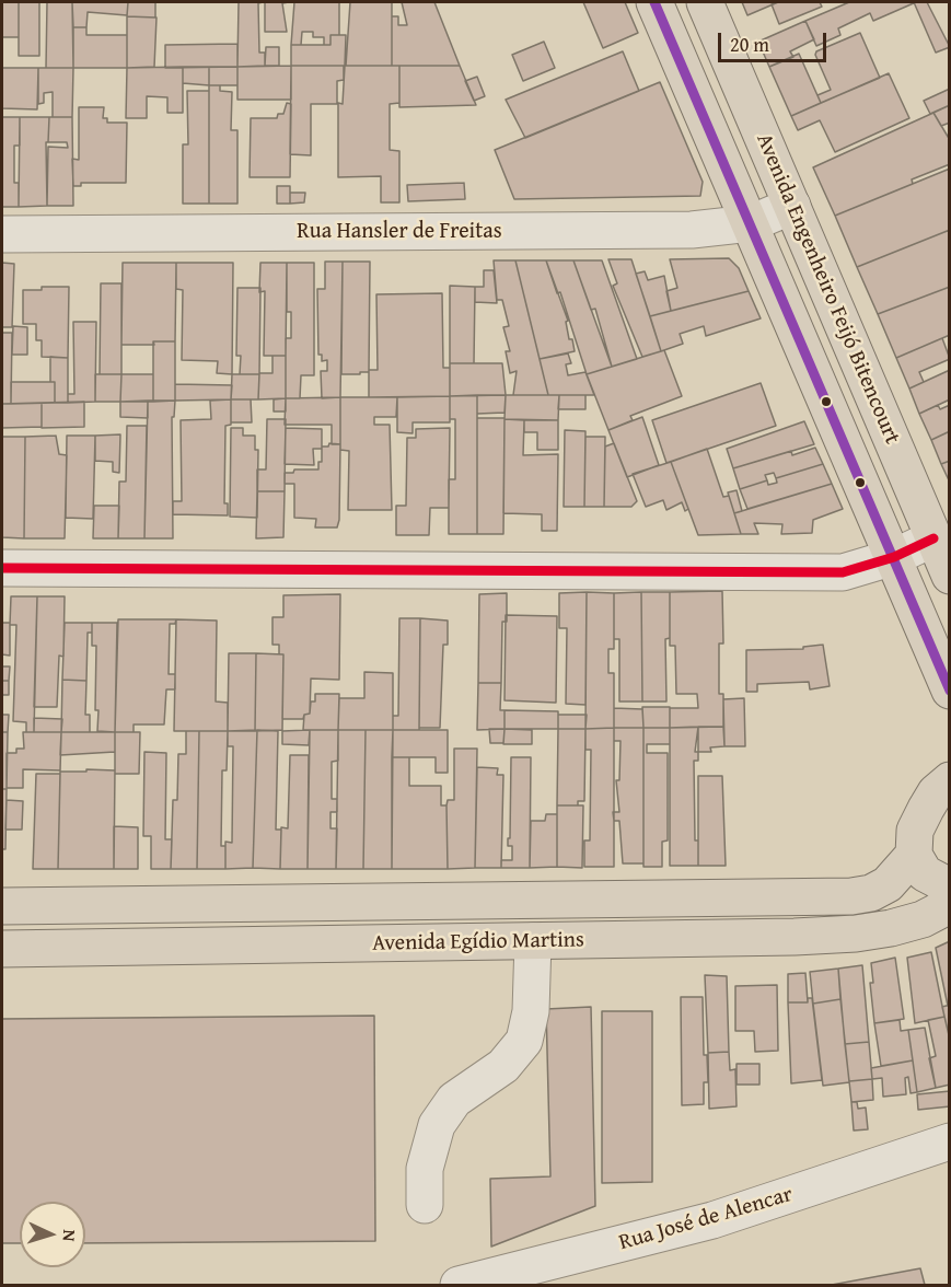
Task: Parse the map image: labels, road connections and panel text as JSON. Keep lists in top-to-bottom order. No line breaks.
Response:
{"streets":{"main road":["Avenida Engenheiro Feijó Bitencourt","Avenida Egídio Martins"],"street":["Rua Hansler de Freitas","Rua José de Alencar"]},"crossings":[["Rua Hansler de Freitas","Avenida Engenheiro Feijó Bitencourt"]],"scale_bar":"20 m","north":"right"}
